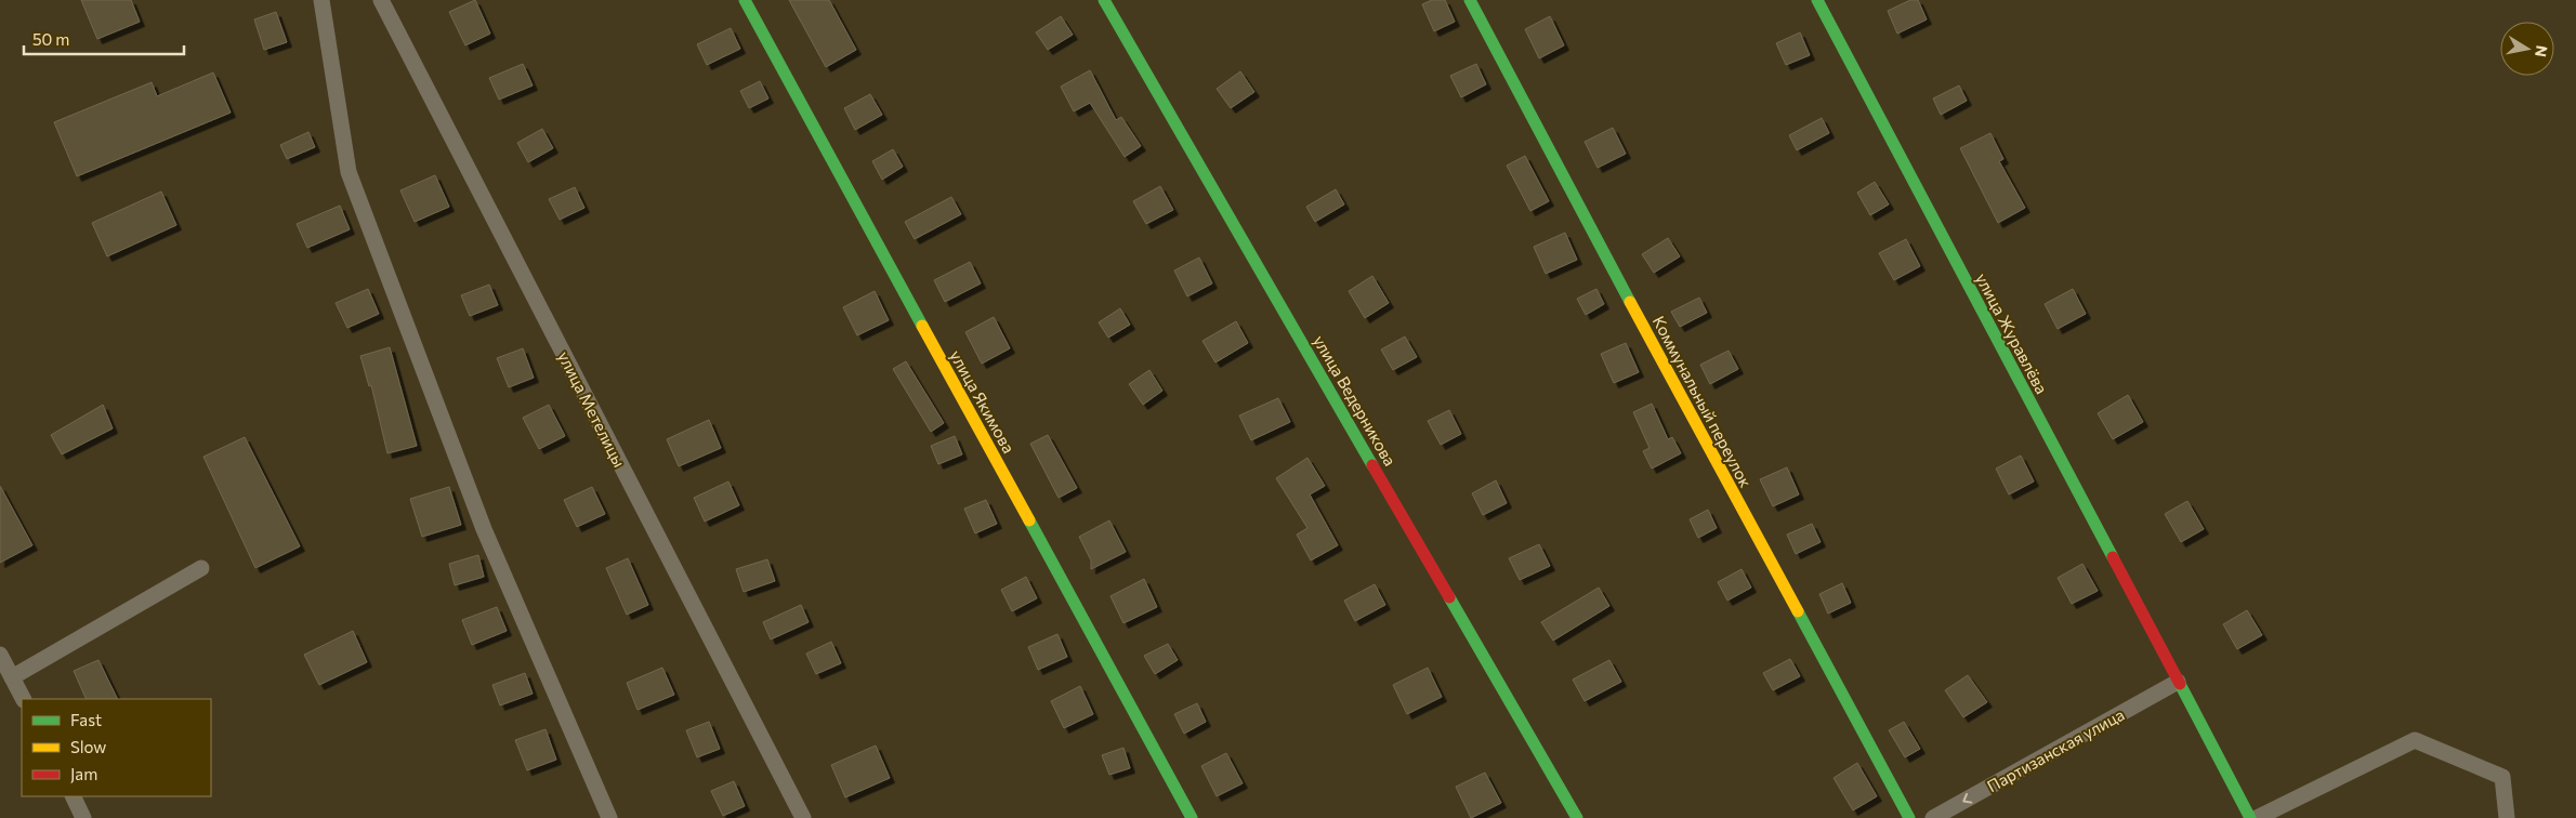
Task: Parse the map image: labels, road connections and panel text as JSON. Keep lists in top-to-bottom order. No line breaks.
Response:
{"streets":{"street":["улица Журавлёва","улица Ведерникова","улица Якимова","Коммунальный переулок","улица Метелицы","Партизанская улица"]},"crossings":[["улица Журавлёва","Партизанская улица"]],"one_way":["Партизанская улица"],"legend":["Fast","Slow","Jam"],"scale_bar":"50 m","north":"right"}
